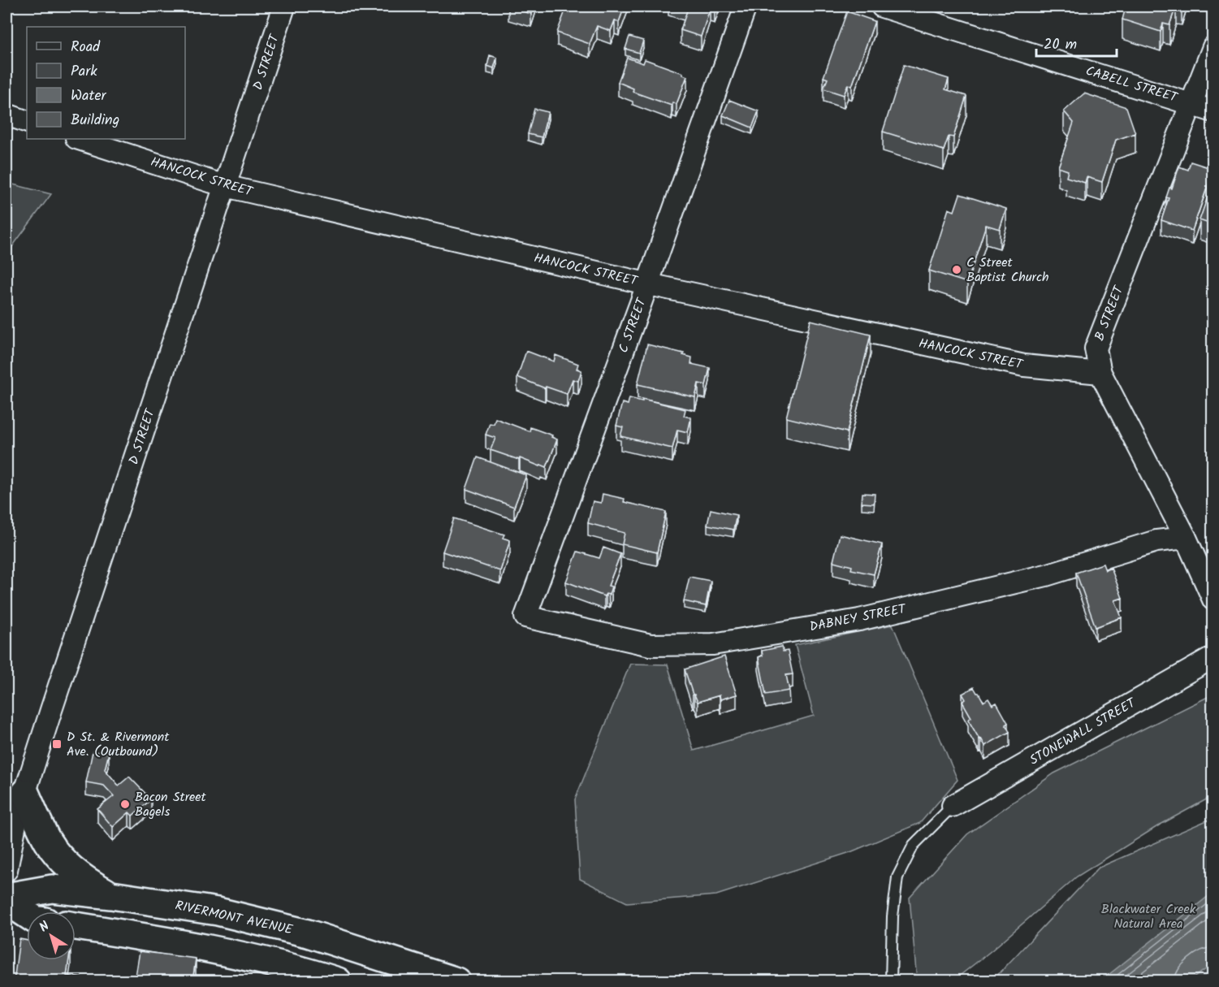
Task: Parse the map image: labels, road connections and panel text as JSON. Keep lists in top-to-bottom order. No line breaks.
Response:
{"streets":{"main road":["RIVERMONT AVENUE"],"street":["D STREET","CABELL STREET","HANCOCK STREET","B STREET","C STREET","DABNEY STREET","STONEWALL STREET"]},"crossings":[["D STREET","HANCOCK STREET"],["CABELL STREET","B STREET"],["HANCOCK STREET","B STREET"],["HANCOCK STREET","C STREET"],["B STREET","DABNEY STREET"],["C STREET","DABNEY STREET"]],"parks":["Blackwater Creek Natural Area"],"places":{"other":["C Street Baptist Church","Bacon Street Bagels"],"transit":["D St. & Rivermont Ave. (Outbound)"]},"legend":["Road","Park","Water","Building"],"scale_bar":"20 m","north":"top left"}
